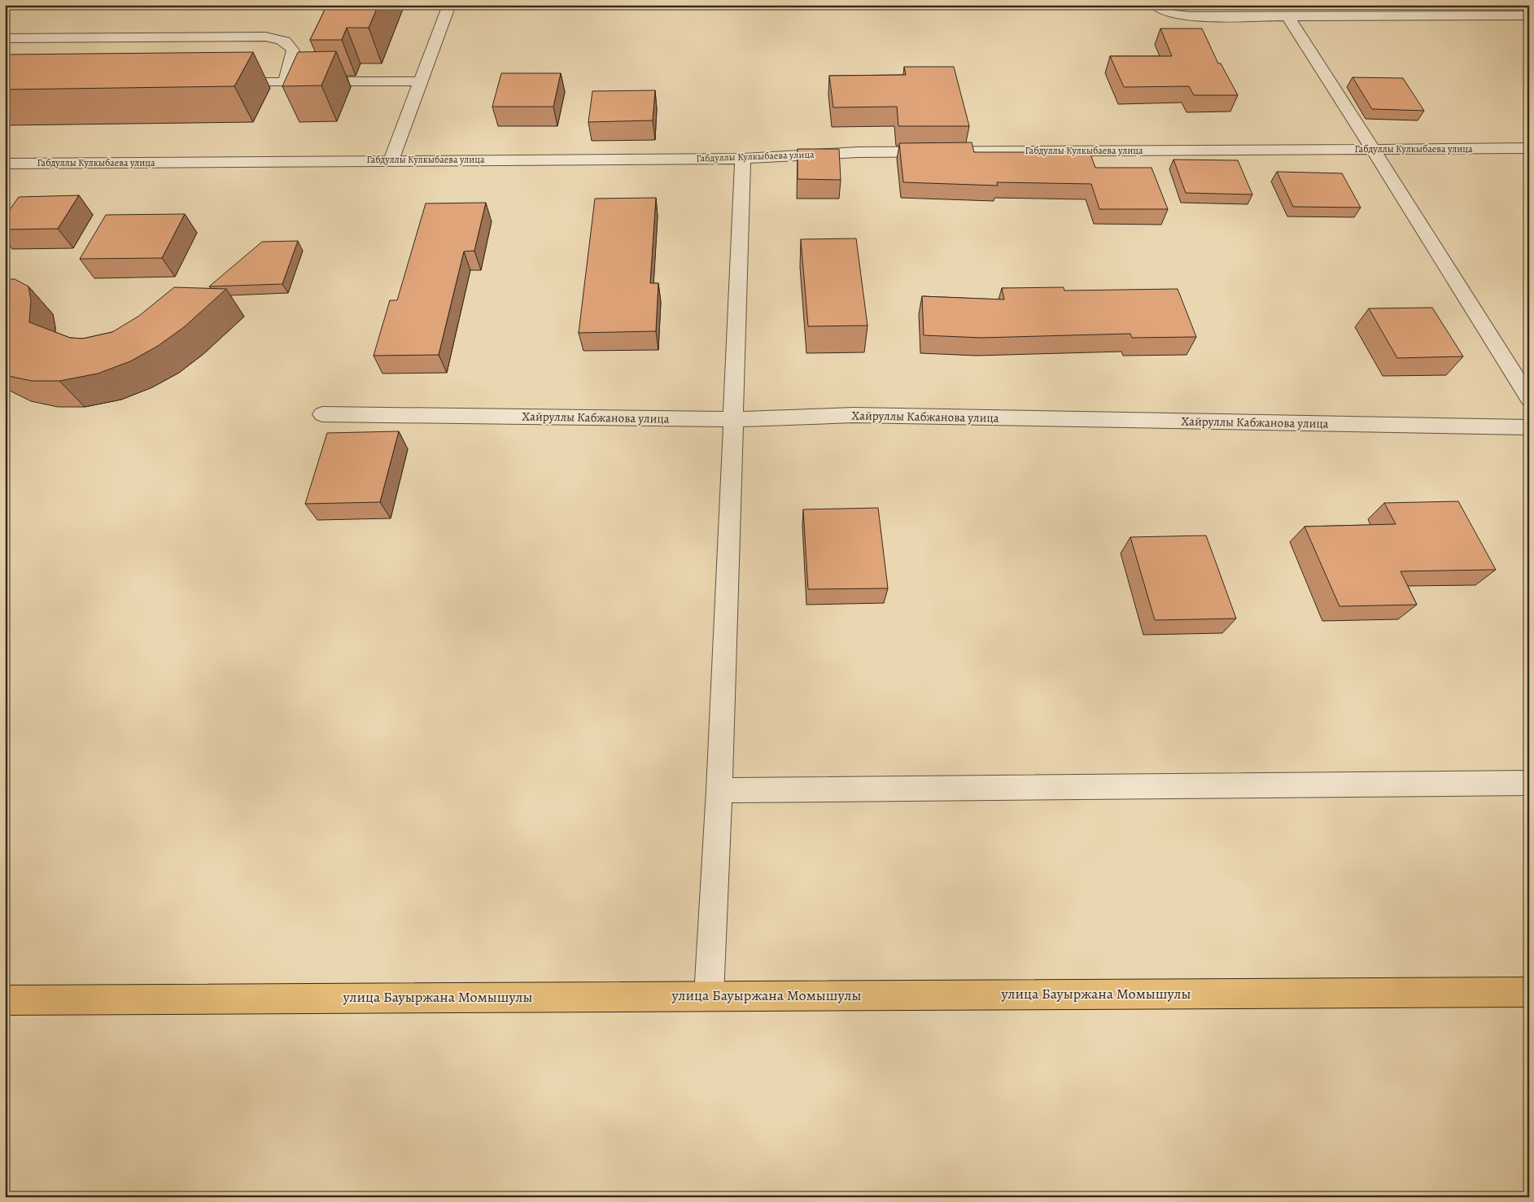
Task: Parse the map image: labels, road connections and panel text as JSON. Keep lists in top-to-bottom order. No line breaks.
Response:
{"streets":{"main road":["улица Бауыржана Момышулы"],"street":["Габдуллы Кулкыбаева улица","Хайруллы Кабжанова улица"]}}
